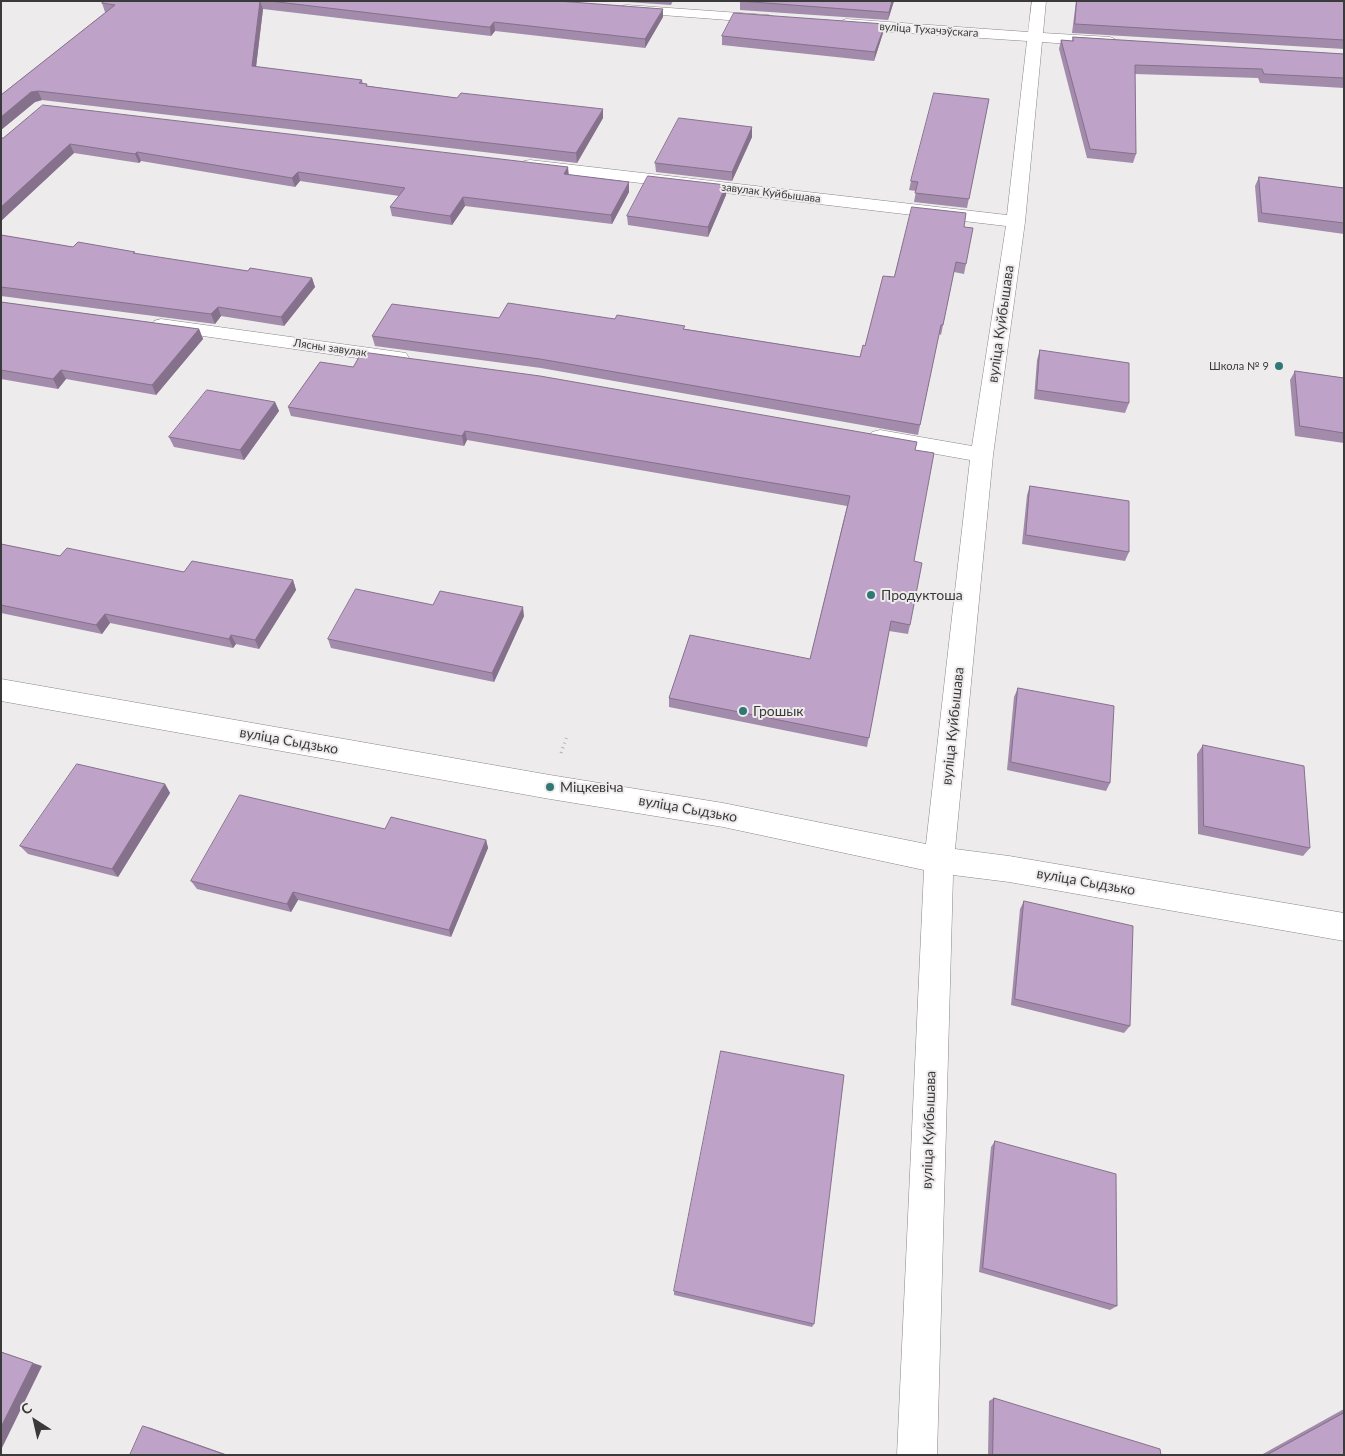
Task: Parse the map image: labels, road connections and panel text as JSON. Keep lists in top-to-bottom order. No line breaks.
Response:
{"streets":{"street":["вуліца Тухачэўскага","завулак Куйбышава","вуліца Куйбышава","Лясны завулак","вуліца Сыдзько"]},"crossings":[["вуліца Тухачэўскага","вуліца Куйбышава"],["завулак Куйбышава","вуліца Куйбышава"],["вуліца Куйбышава","вуліца Сыдзько"]],"places":["Школа № 9","Продуктоша","Грошык","Міцкевіча"],"north":"top left"}
